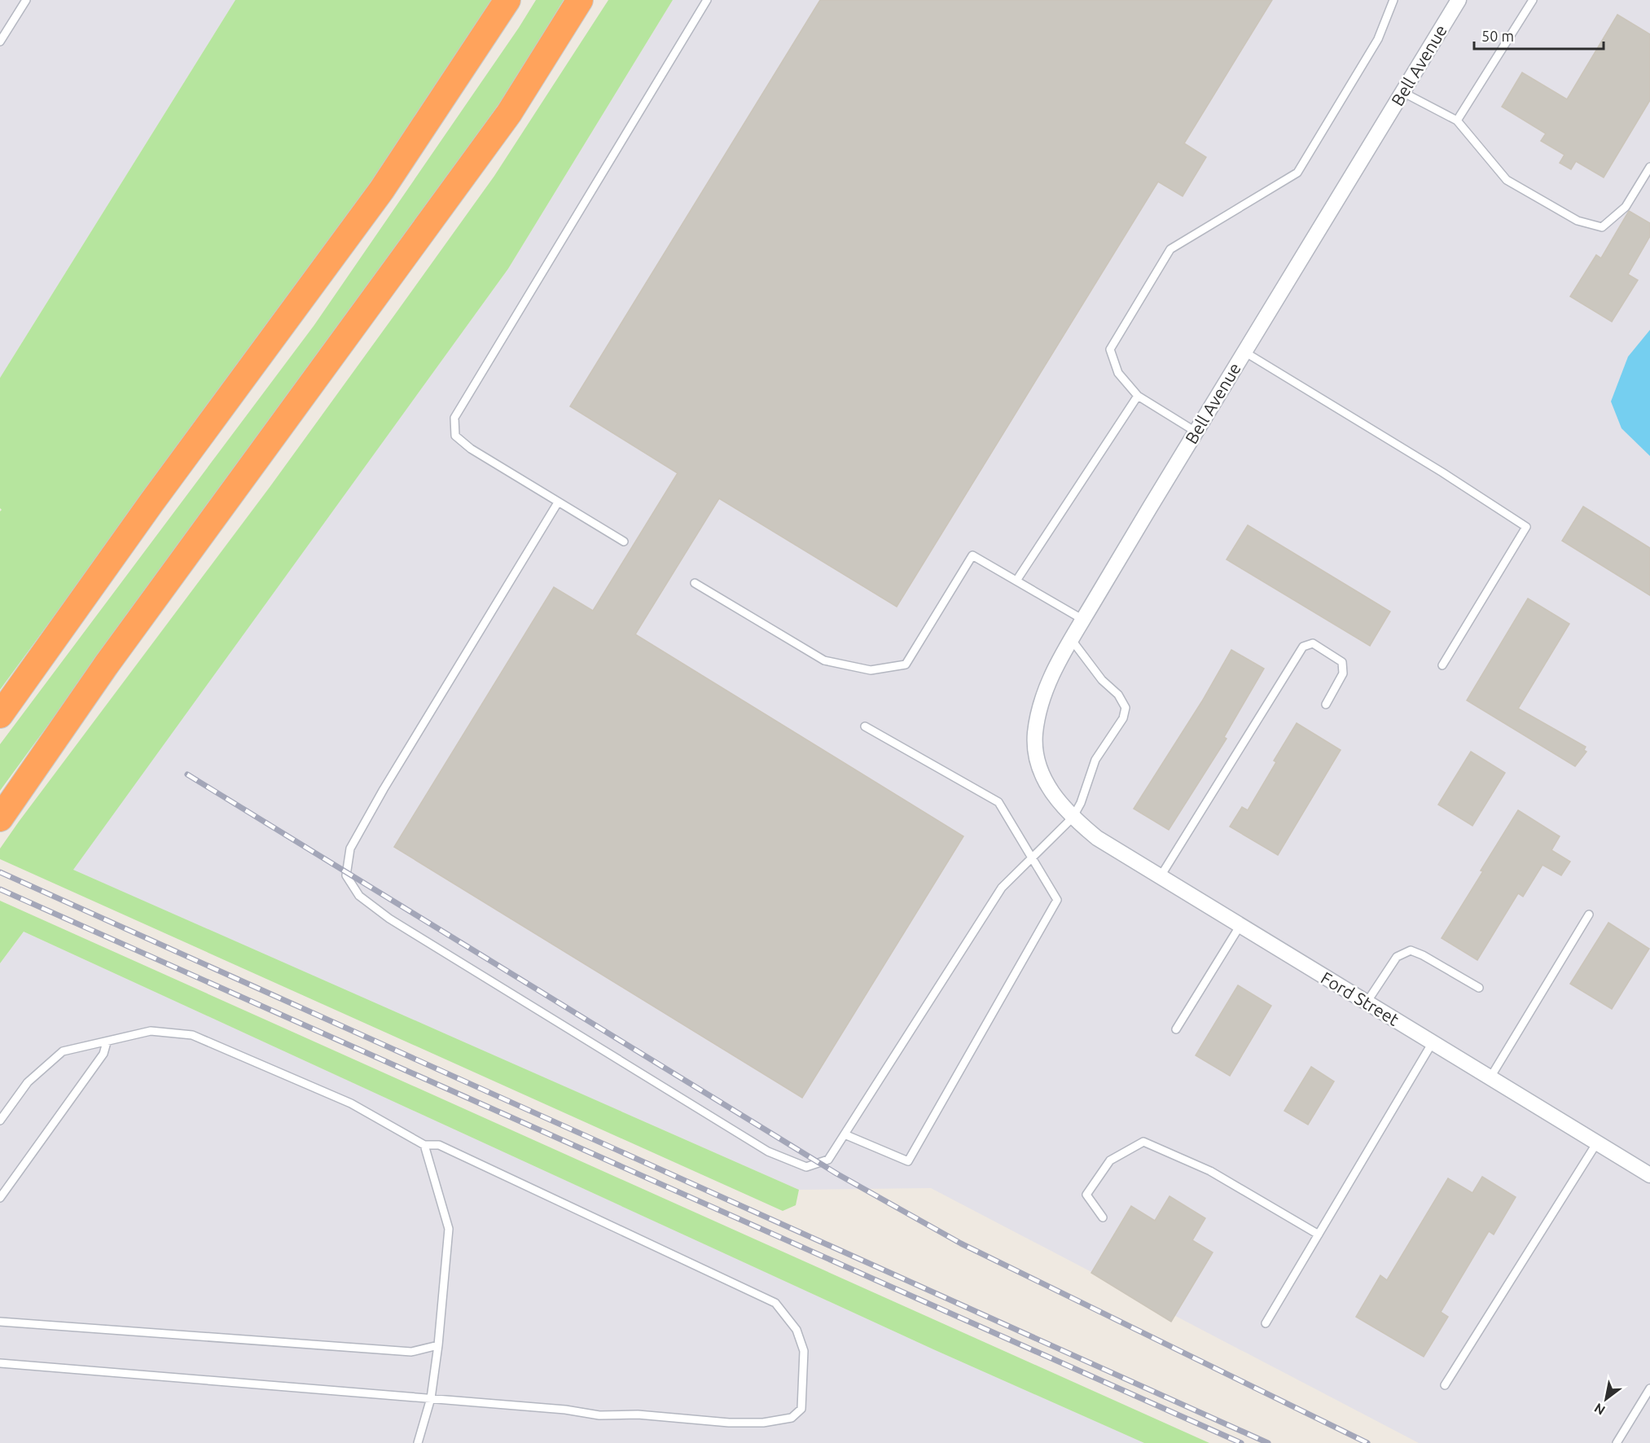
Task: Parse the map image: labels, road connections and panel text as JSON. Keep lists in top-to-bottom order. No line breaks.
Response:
{"streets":{"street":["Bell Avenue","Ford Street"]},"crossings":[["Bell Avenue","Ford Street"]],"scale_bar":"50 m","north":"bottom left"}
